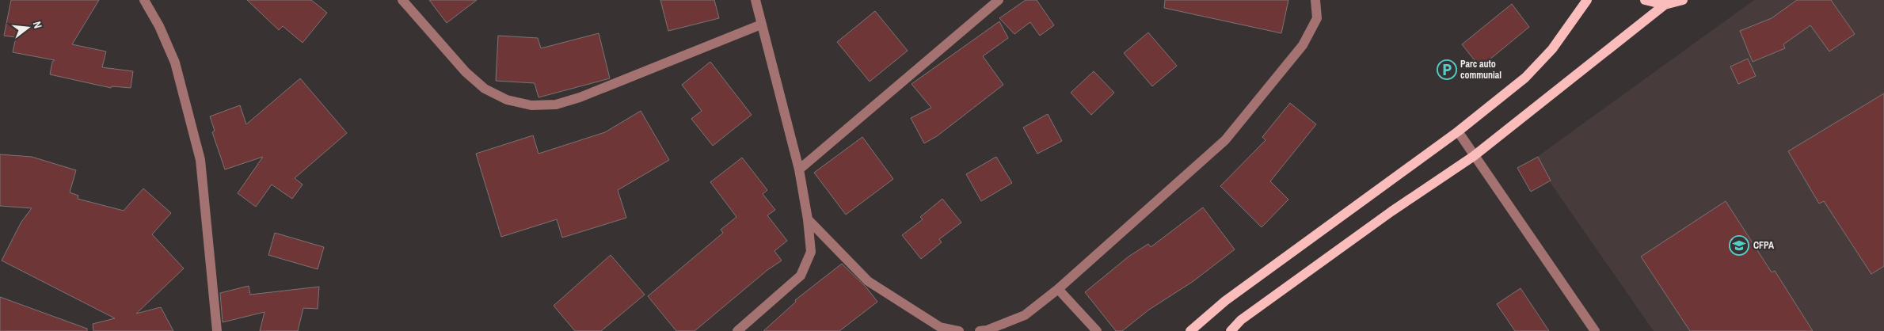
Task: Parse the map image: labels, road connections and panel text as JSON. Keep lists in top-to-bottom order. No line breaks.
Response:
{"places":{"parking":["Parc auto communial"],"school or university":["CFPA"]},"north":"right"}
